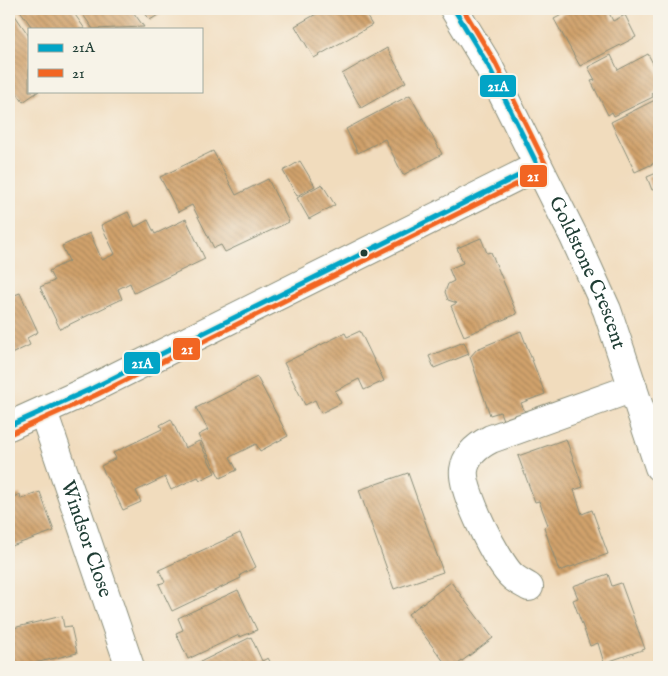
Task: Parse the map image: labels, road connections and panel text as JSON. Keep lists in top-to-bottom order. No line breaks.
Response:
{"streets":{"street":["Goldstone Crescent","Windsor Close"]},"lines":["transit line 21A","transit line 21"],"legend":["21A","21"]}
